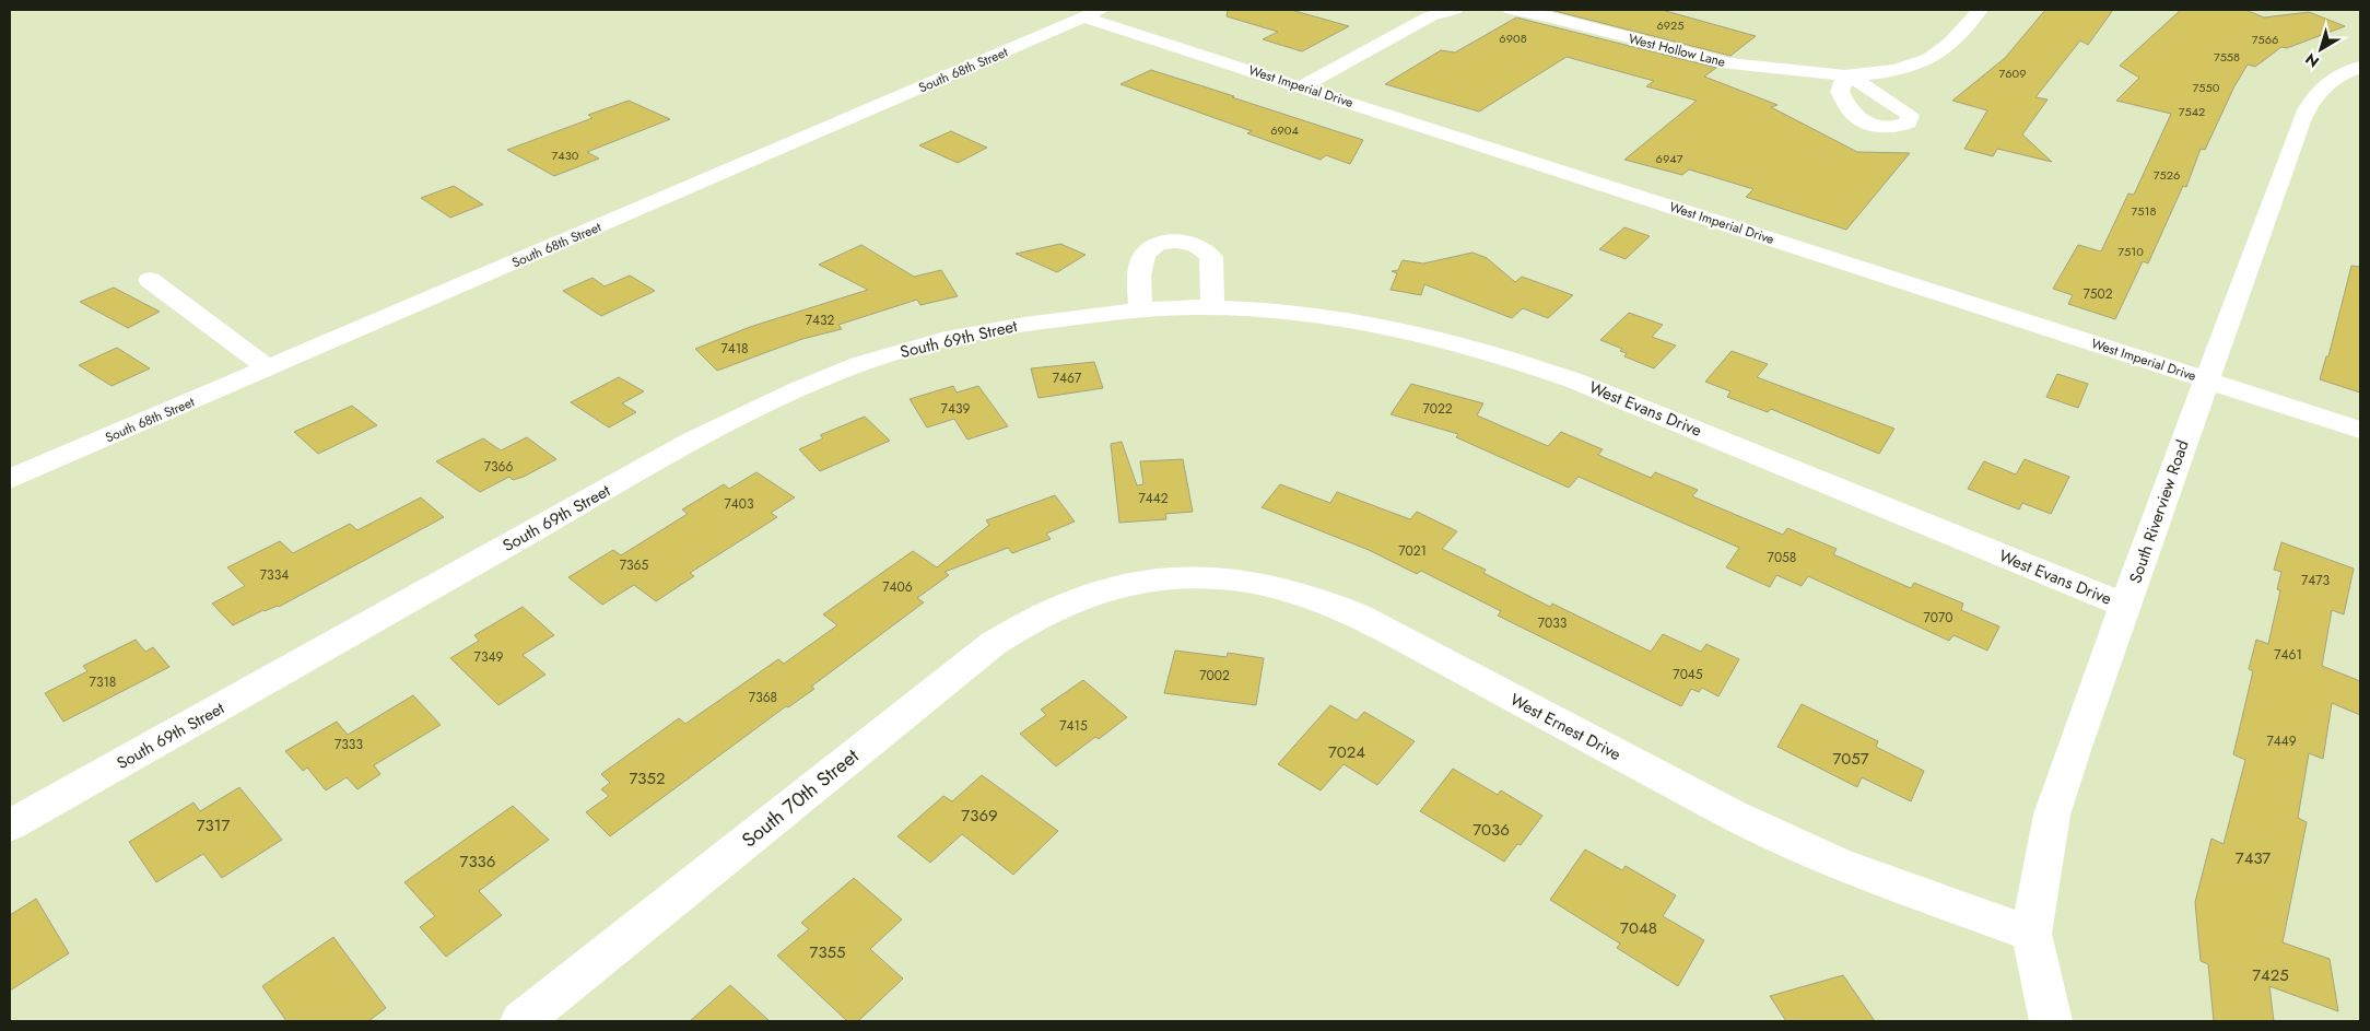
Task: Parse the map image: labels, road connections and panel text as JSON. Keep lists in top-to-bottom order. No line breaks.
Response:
{"streets":{"street":["West Hollow Lane","South 68th Street","West Imperial Drive","South 69th Street","West Evans Drive","South Riverview Road","West Ernest Drive","South 70th Street"]},"crossings":[["South 68th Street","West Imperial Drive"],["West Imperial Drive","South Riverview Road"],["South 69th Street","West Evans Drive"],["West Evans Drive","South Riverview Road"],["South Riverview Road","West Ernest Drive"],["West Ernest Drive","South 70th Street"]],"house_numbers":["6925","6908","7566","7558","7609","7550","7542","6904","7430","6947","7526","7518","7510","7502","7432","7418","7467","7439","7022","7366","7442","7403","7021","7058","7365","7334","7473","7406","7070","7033","7461","7349","7045","7002","7318","7368","7415","7449","7333","7024","7057","7352","7369","7317","7036","7437","7336","7048","7355","7425"],"north":"bottom left"}
